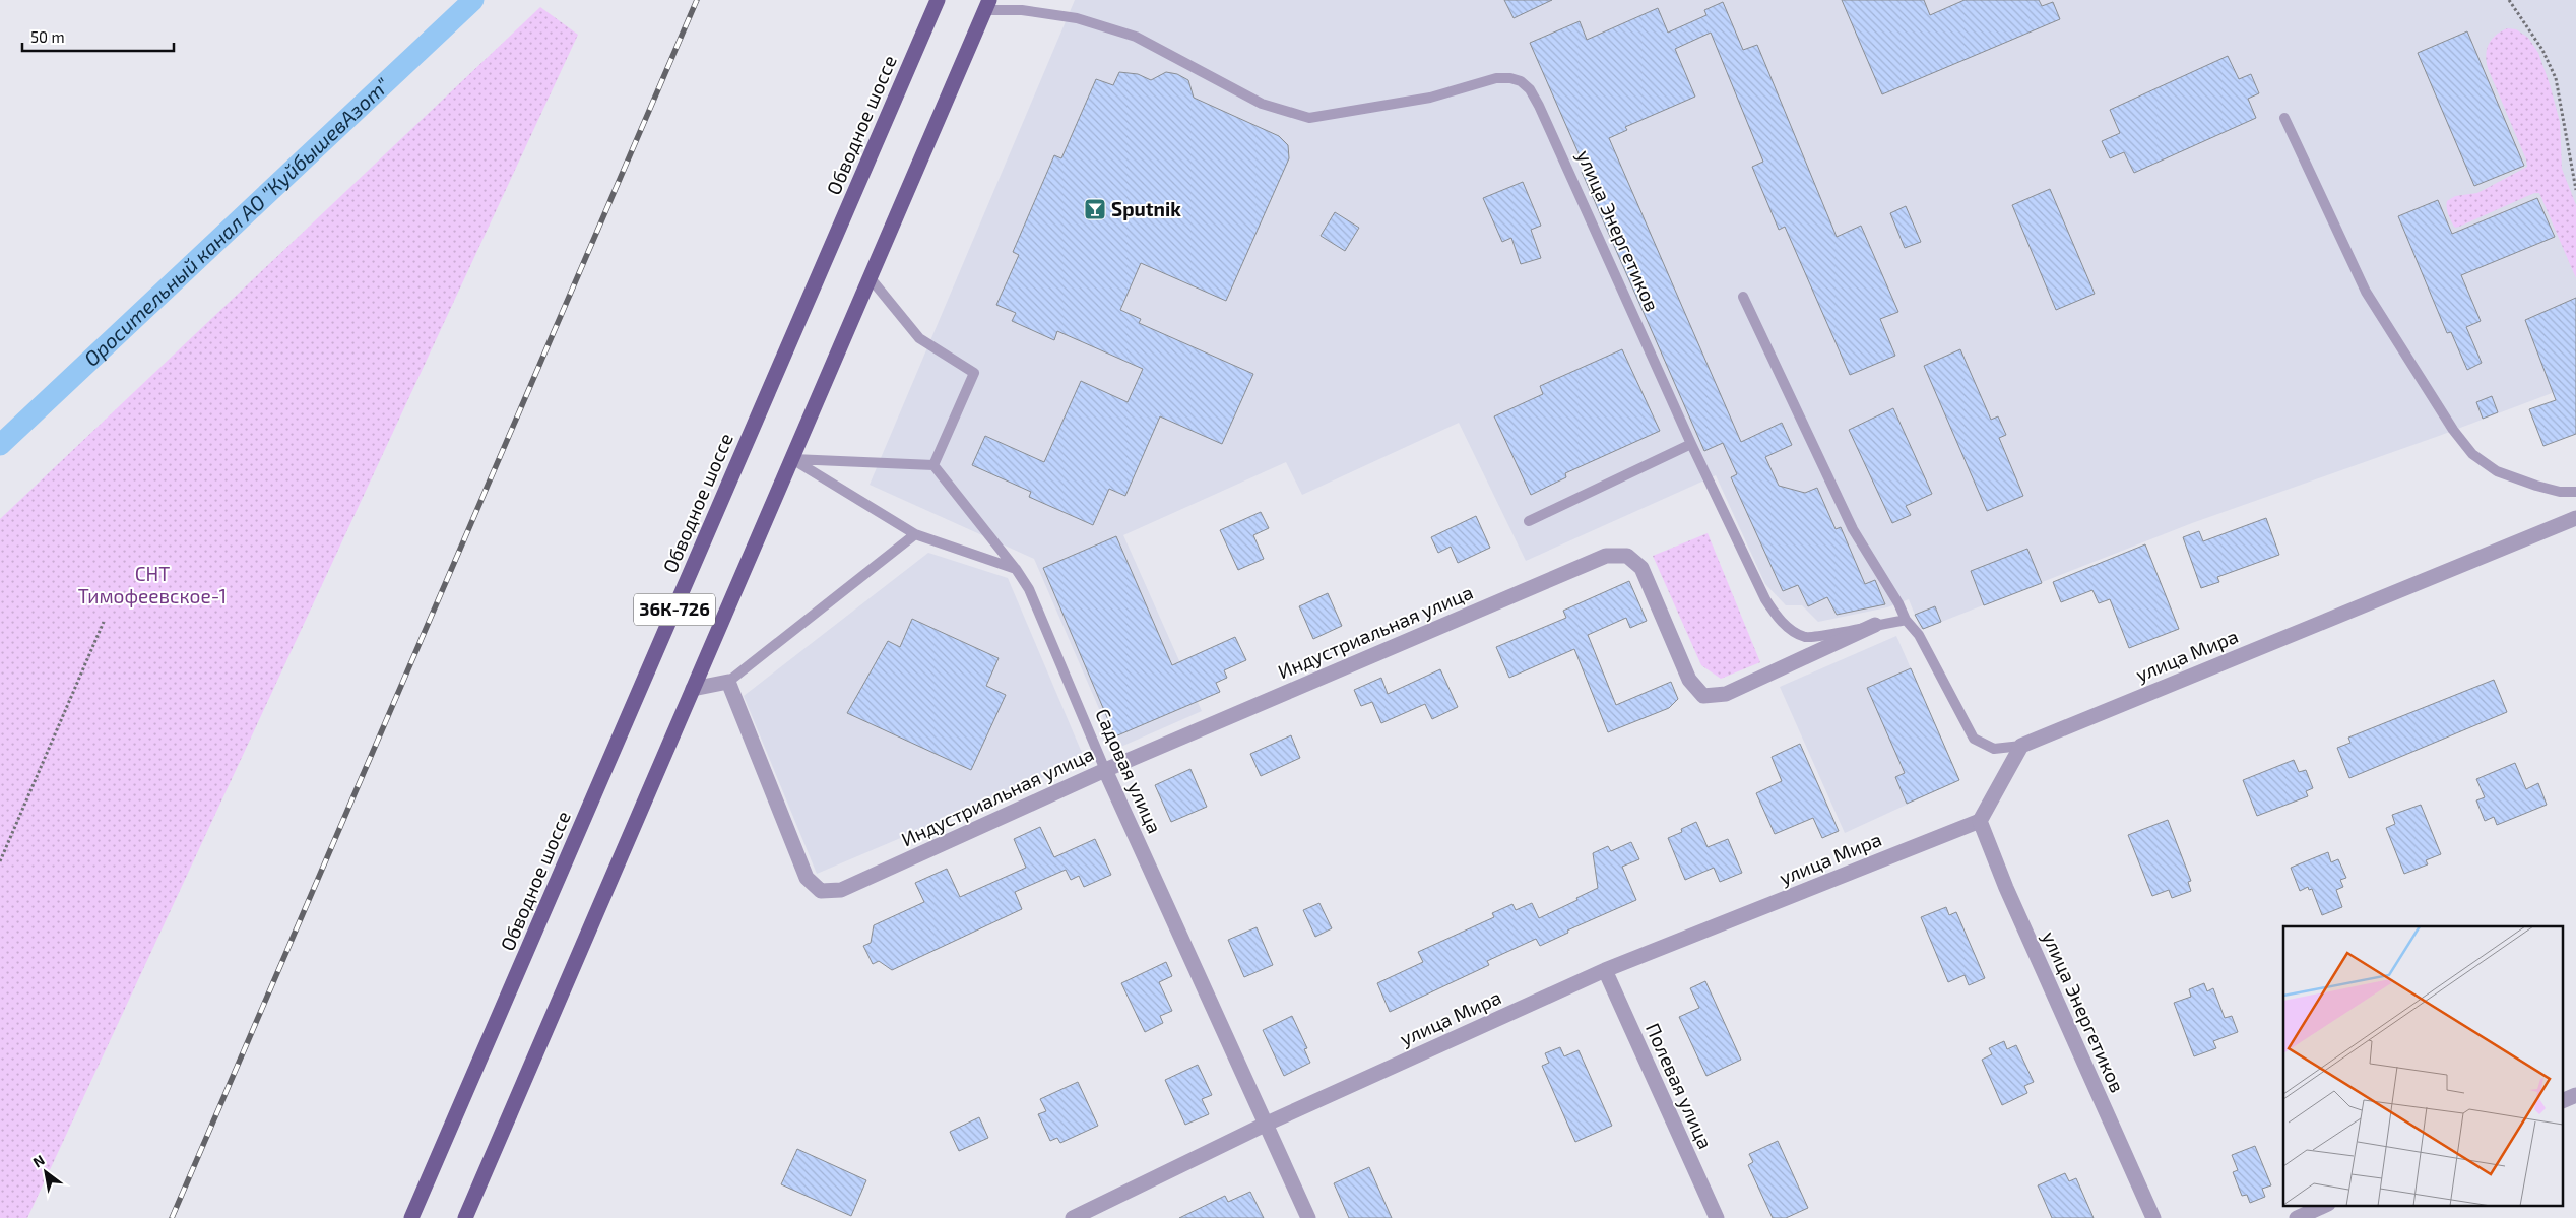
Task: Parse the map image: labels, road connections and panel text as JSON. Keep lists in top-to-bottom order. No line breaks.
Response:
{"streets":{"main road":["Обводное шоссе","36К-726"],"street":["улица Энергетиков","Индустриальная улица","улица Мира","Садовая улица","Полевая улица"]},"crossings":[["улица Энергетиков","36К-726"],["улица Энергетиков","Индустриальная улица"],["улица Энергетиков","улица Мира"],["Индустриальная улица","Садовая улица"],["улица Мира","Садовая улица"],["улица Мира","Полевая улица"]],"water":["Оросительный канал АО \"КуйбышевАзот\""],"parks":["СНТ Тимофеевское-1"],"places":{"bar":["Sputnik"]},"scale_bar":"50 m","north":"top left"}
